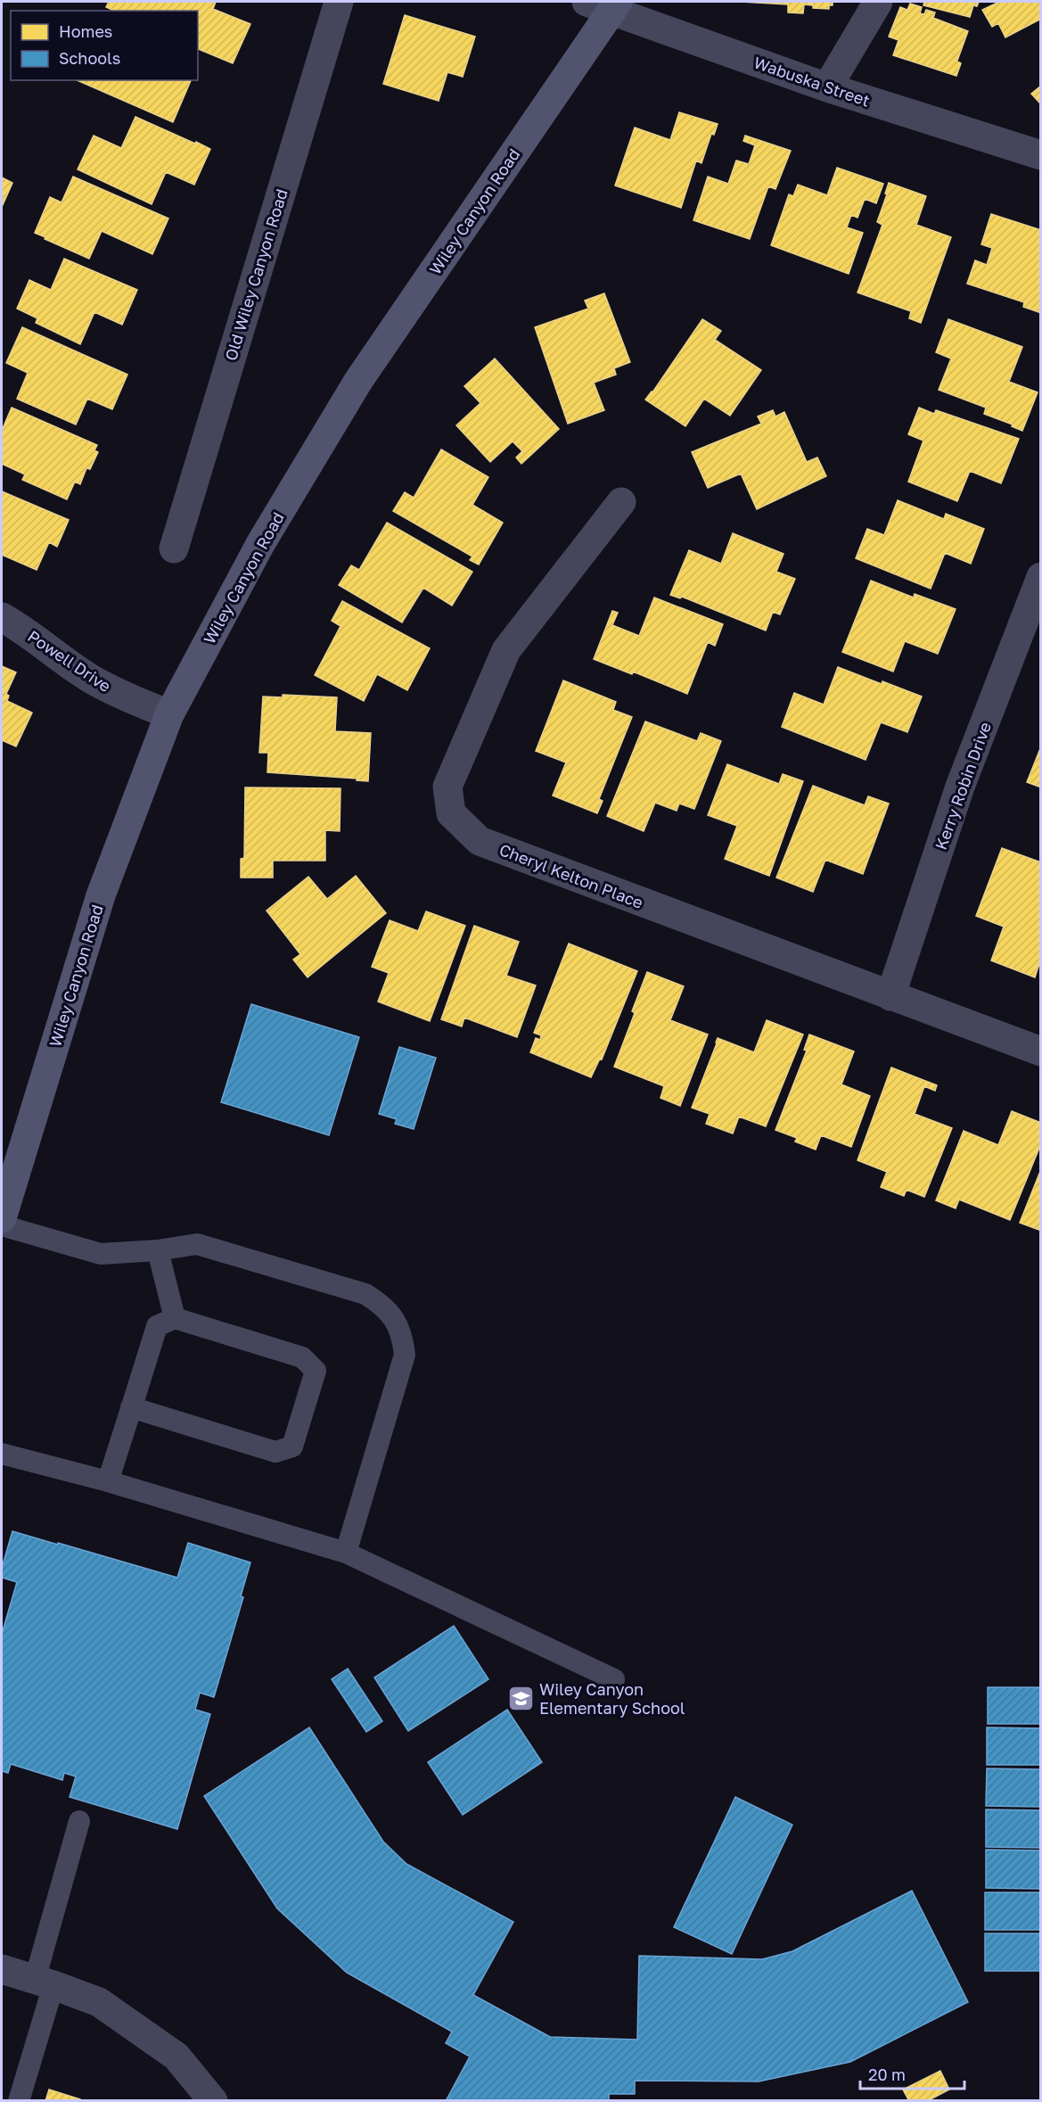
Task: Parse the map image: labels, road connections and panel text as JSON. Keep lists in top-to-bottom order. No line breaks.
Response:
{"streets":{"street":["Wabuska Street","Wiley Canyon Road","Old Wiley Canyon Road","Powell Drive","Kerry Robin Drive","Cheryl Kelton Place"]},"crossings":[["Wabuska Street","Wiley Canyon Road"],["Wiley Canyon Road","Powell Drive"],["Kerry Robin Drive","Cheryl Kelton Place"]],"places":{"school or university":["Wiley Canyon Elementary School"]},"legend":["Homes","Schools"],"scale_bar":"20 m"}
